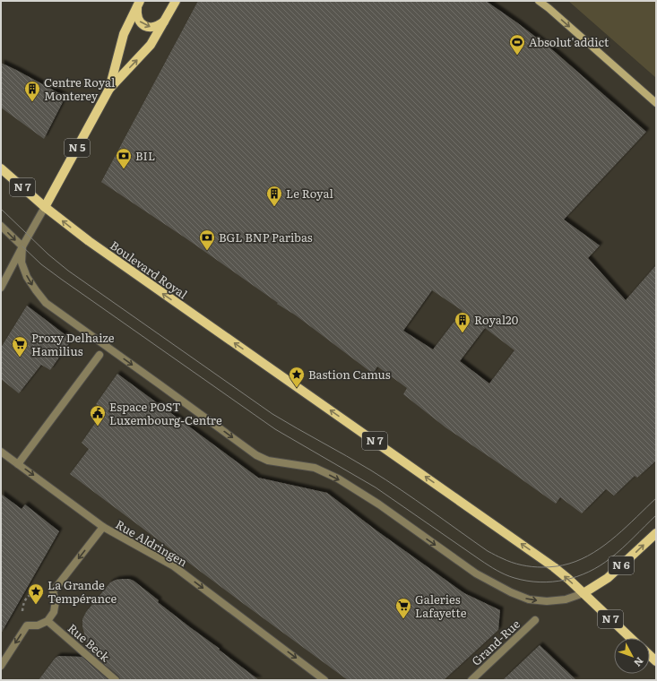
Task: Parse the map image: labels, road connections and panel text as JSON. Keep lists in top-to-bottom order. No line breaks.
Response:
{"streets":{"main road":["N 5","N 7","Boulevard Royal","N 6"],"street":["Rue Aldringen","Rue Beck","Grand-Rue"]},"crossings":[["N 5","N 7"],["N 5","Boulevard Royal"],["N 7","Boulevard Royal"],["N 7","N 6"],["Boulevard Royal","N 6"]],"one_way":["Boulevard Royal","Rue Aldringen"],"places":{"sports":["Absolut'addict"],"building":["Centre Royal Monterey","Le Royal","Royal20"],"bank":["BIL","BGL BNP Paribas"],"supermarket":["Proxy Delhaize Hamilius","Galeries Lafayette"],"place":["Bastion Camus","La Grande Tempérance"],"public building":["Espace POST Luxembourg-Centre"]},"north":"bottom right"}
